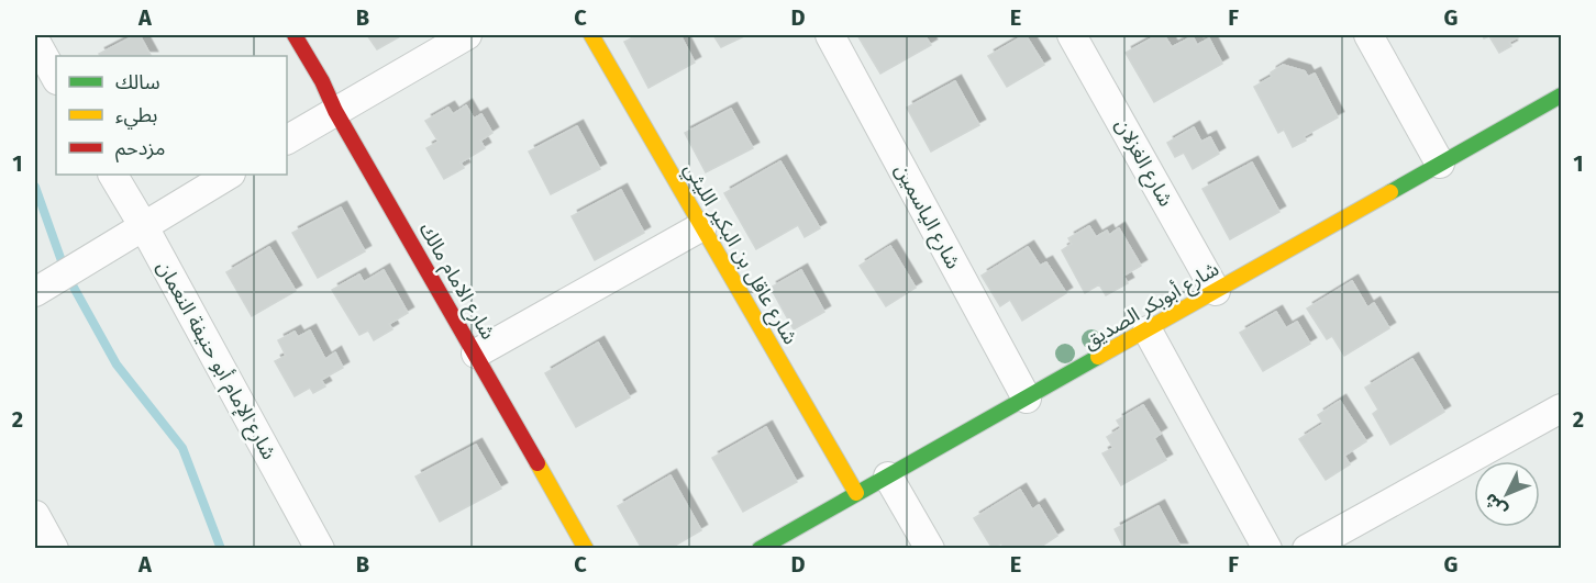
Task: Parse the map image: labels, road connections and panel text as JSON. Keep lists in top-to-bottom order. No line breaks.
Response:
{"streets":{"street":["شارع الغزلان","شارع الياسمين","شارع عاقل بن البكير الليثي","شارع الامام مالك","شارع أبوبكر الصديق","شارع الإمام أبو حنيفة النعمان"]},"crossings":[["شارع الغزلان","شارع أبوبكر الصديق"],["شارع الياسمين","شارع أبوبكر الصديق"],["شارع عاقل بن البكير الليثي","شارع أبوبكر الصديق"]],"legend":["سالك","بطيء","مزدحم"],"north":"bottom left","grid":{"columns":["A","B","C","D","E","F","G"],"rows":["1","2"]}}
